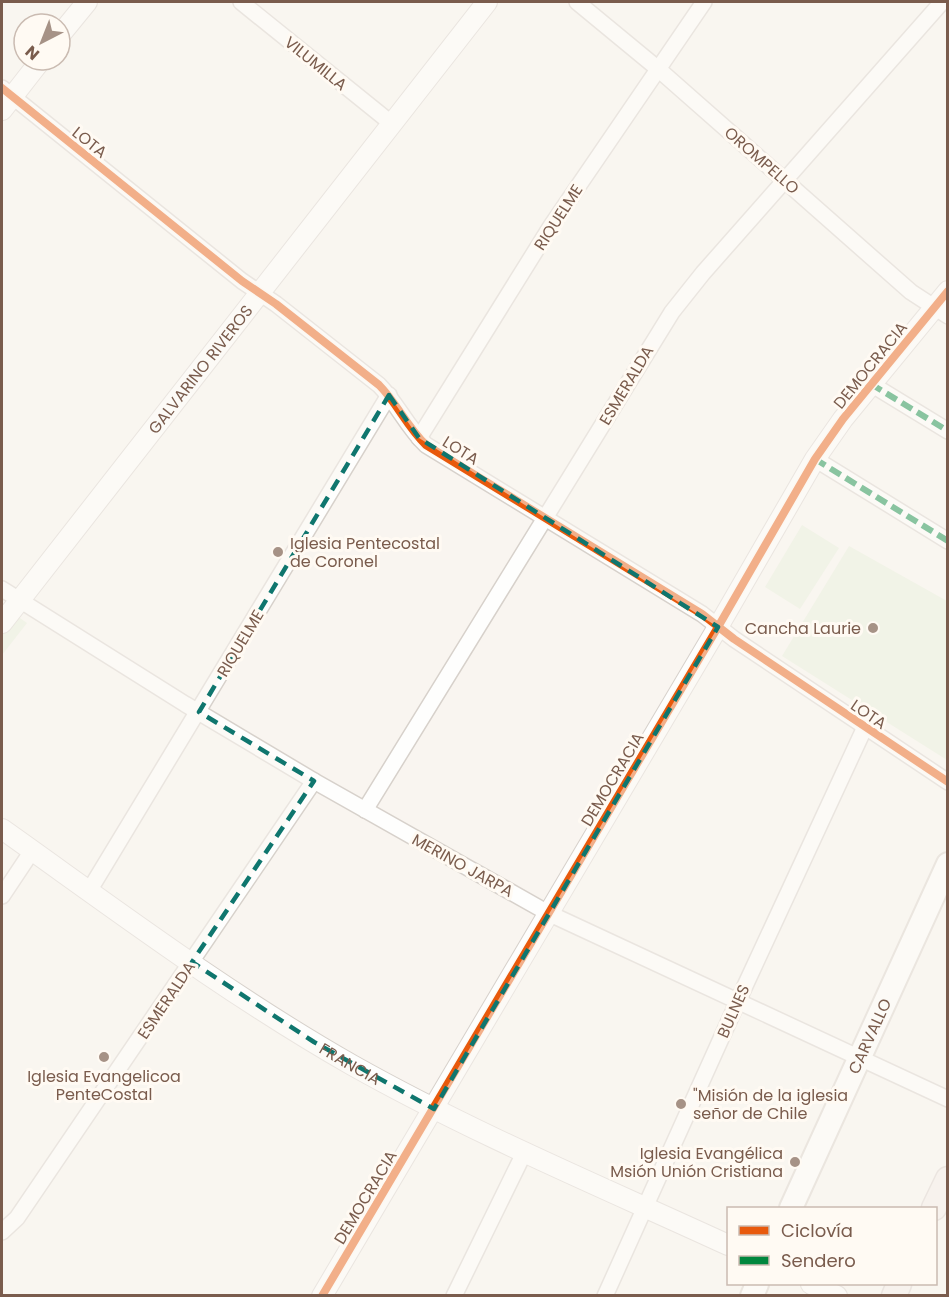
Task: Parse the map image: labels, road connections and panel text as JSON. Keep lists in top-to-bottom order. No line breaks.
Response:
{"streets":{"main road":["CARVALLO"],"street":["VILUMILLA","LOTA","OROMPELLO","RIQUELME","DEMOCRACIA","GALVARINO RIVEROS","ESMERALDA","MERINO JARPA","BULNES","FRANCIA"]},"crossings":[["VILUMILLA","GALVARINO RIVEROS"],["LOTA","RIQUELME"],["LOTA","DEMOCRACIA"],["LOTA","GALVARINO RIVEROS"],["LOTA","ESMERALDA"],["LOTA","BULNES"],["OROMPELLO","RIQUELME"],["OROMPELLO","DEMOCRACIA"],["OROMPELLO","ESMERALDA"],["RIQUELME","MERINO JARPA"],["RIQUELME","FRANCIA"],["DEMOCRACIA","MERINO JARPA"],["DEMOCRACIA","FRANCIA"],["GALVARINO RIVEROS","MERINO JARPA"],["ESMERALDA","MERINO JARPA"],["ESMERALDA","FRANCIA"],["MERINO JARPA","BULNES"],["MERINO JARPA","CARVALLO"],["BULNES","FRANCIA"]],"places":["Iglesia Pentecostal de Coronel","Cancha Laurie","Iglesia Evangelicoa PenteCostal","\"Misión de la iglesia señor de Chile","Iglesia Evangélica Msión Unión Cristiana"],"legend":["Ciclovía","Sendero"],"north":"bottom left"}
